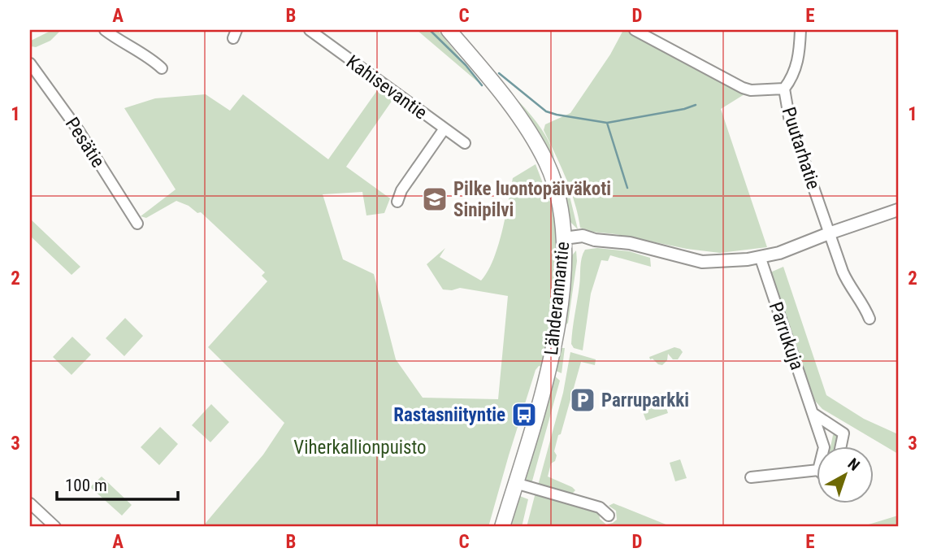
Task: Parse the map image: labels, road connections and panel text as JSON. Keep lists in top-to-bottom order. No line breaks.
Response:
{"streets":{"main road":["Lähderannantie"],"street":["Kahisevantie","Pesätie","Puutarhatie","Parrukuja"]},"parks":["Viherkallionpuisto"],"places":{"school or university":["Pilke luontopäiväkoti Sinipilvi"],"parking":["Parruparkki"],"bus stop":["Rastasniityntie"]},"scale_bar":"100 m","north":"top right","grid":{"columns":["A","B","C","D","E"],"rows":["1","2","3"]}}
